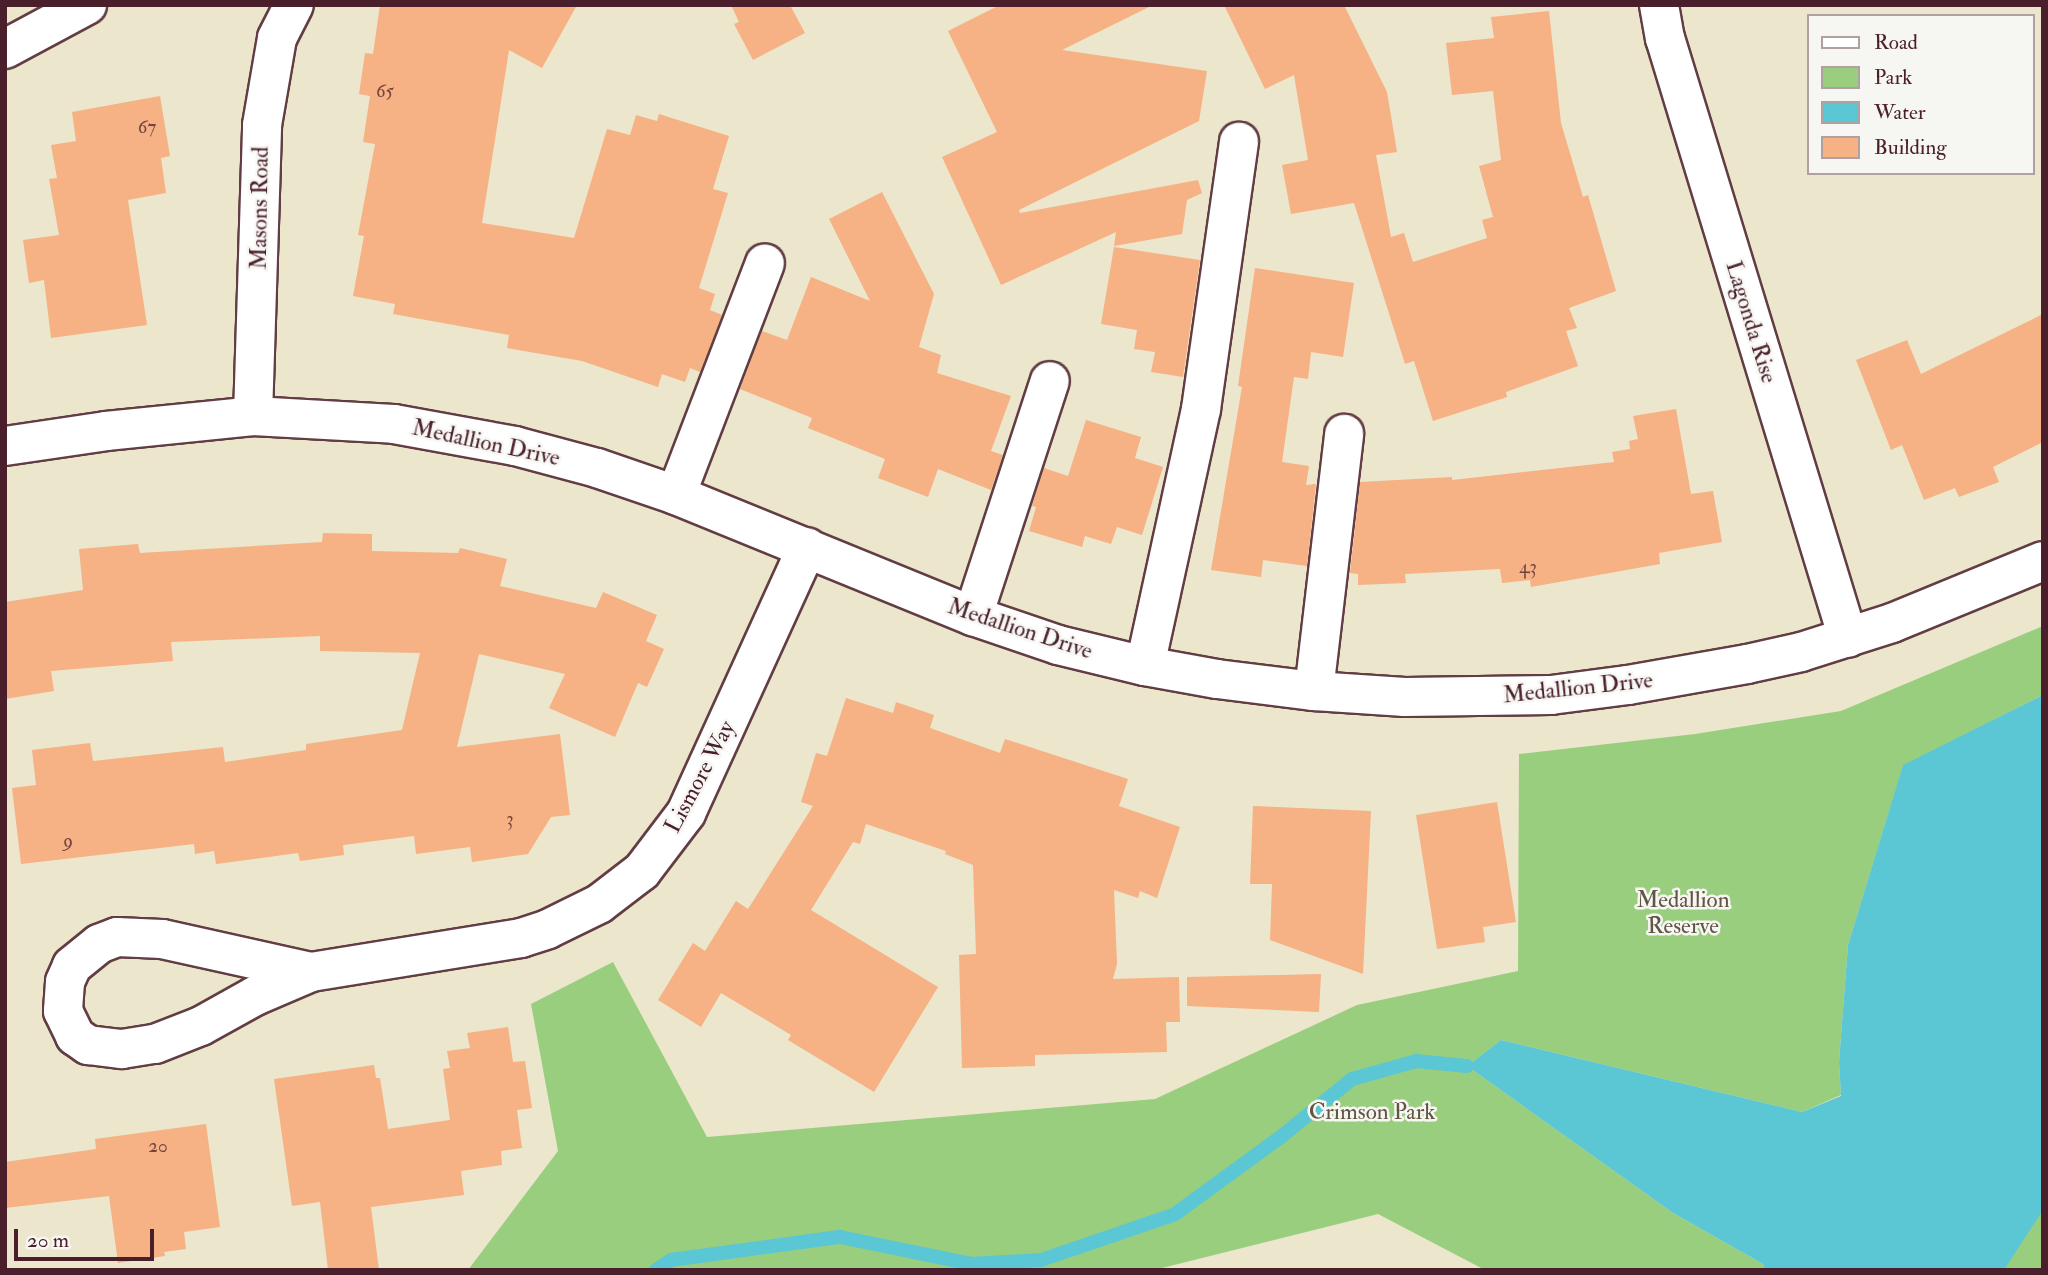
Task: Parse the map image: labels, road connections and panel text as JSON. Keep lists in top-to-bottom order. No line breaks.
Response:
{"streets":{"street":["Masons Road","Lagonda Rise","Medallion Drive","Lismore Way"]},"crossings":[["Masons Road","Medallion Drive"],["Lagonda Rise","Medallion Drive"],["Medallion Drive","Lismore Way"]],"parks":["Medallion Reserve","Crimson Park"],"house_numbers":["65","67","43","3","9","20"],"legend":["Road","Park","Water","Building"],"scale_bar":"20 m"}
